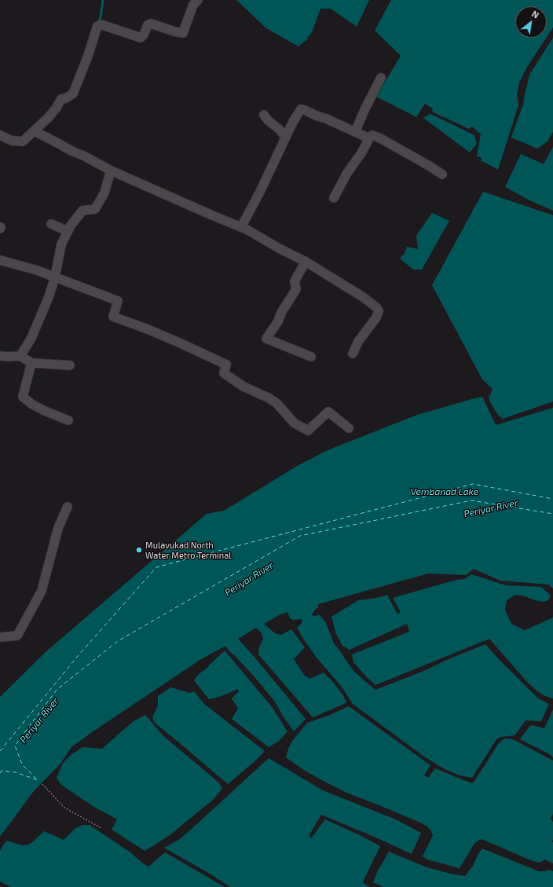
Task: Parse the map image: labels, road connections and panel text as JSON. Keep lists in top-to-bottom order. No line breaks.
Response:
{"water":["Vembanad Lake","Periyar River"],"places":["Mulavukad North Water Metro Terminal"],"north":"top right"}
